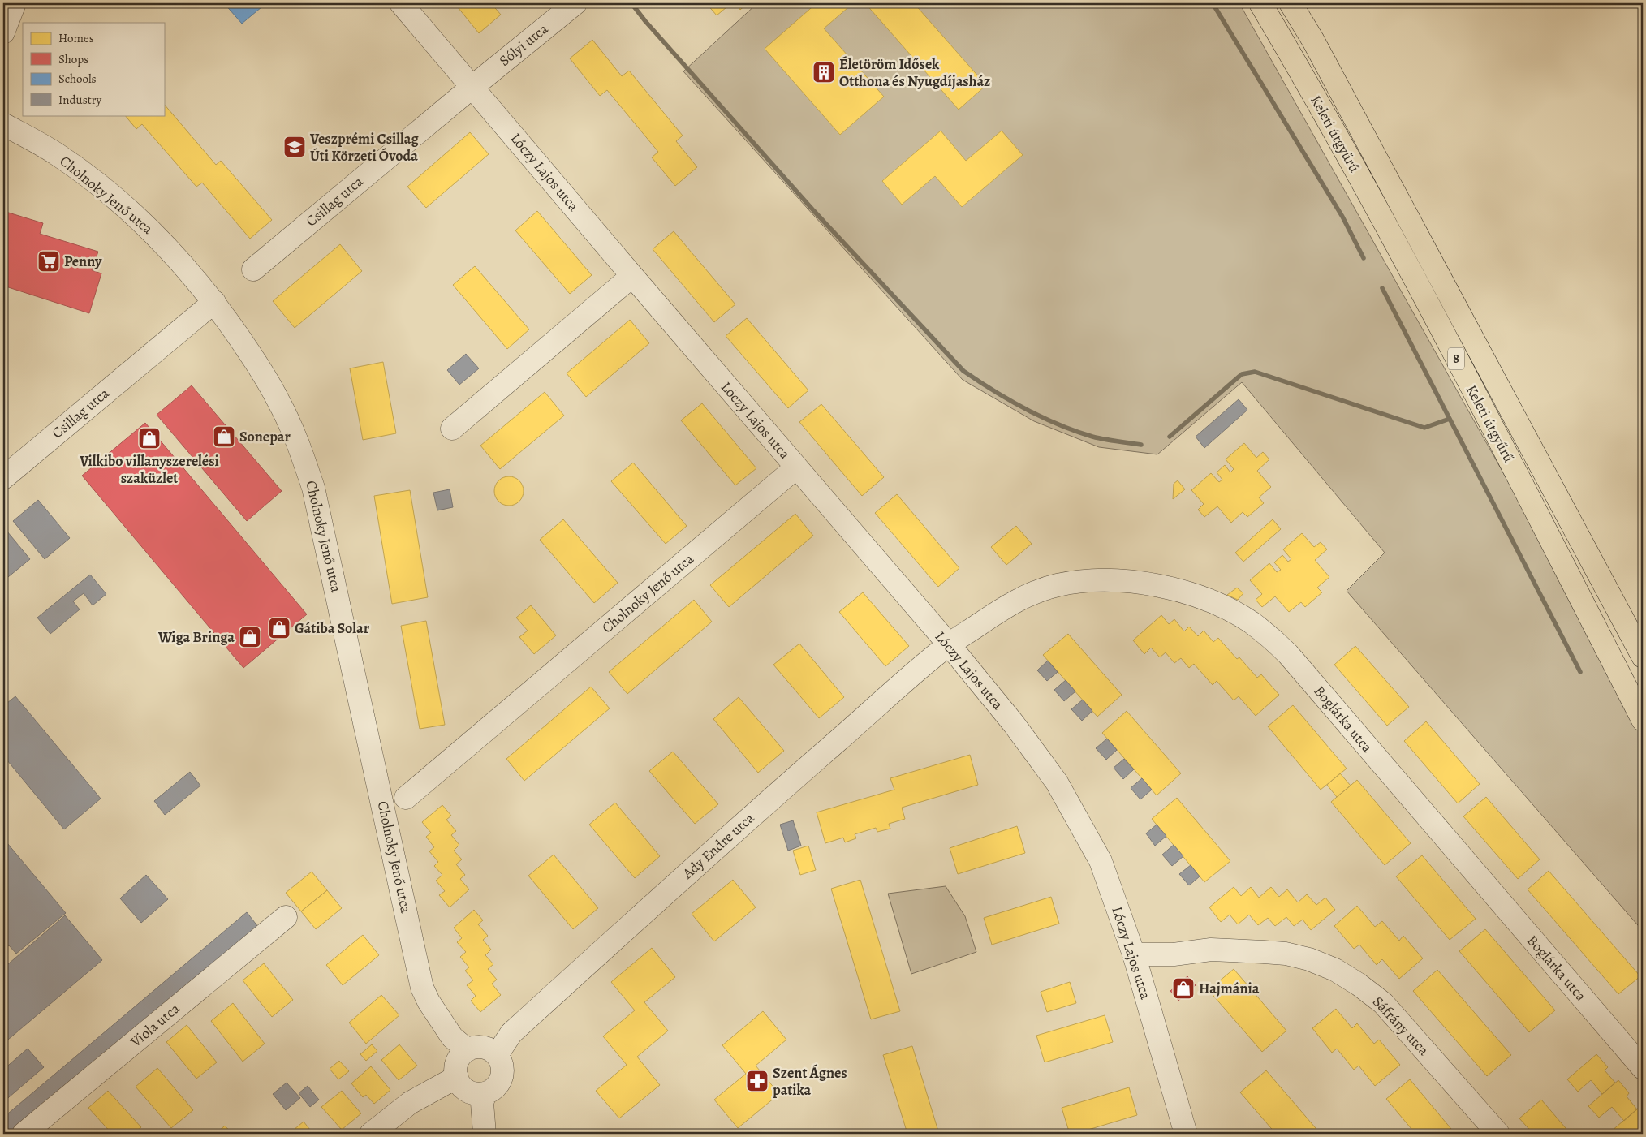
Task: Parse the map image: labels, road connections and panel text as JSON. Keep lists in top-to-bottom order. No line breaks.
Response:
{"streets":{"main road":["Keleti útgyűrű","8"],"street":["Sólyi utca","Lóczy Lajos utca","Cholnoky Jenő utca","Csillag utca","Boglárka utca","Ady Endre utca","Viola utca","Sáfrány utca"]},"crossings":[["Sólyi utca","Lóczy Lajos utca"],["Sólyi utca","Csillag utca"],["Lóczy Lajos utca","Cholnoky Jenő utca"],["Lóczy Lajos utca","Csillag utca"],["Lóczy Lajos utca","Boglárka utca"],["Lóczy Lajos utca","Ady Endre utca"],["Lóczy Lajos utca","Sáfrány utca"],["Cholnoky Jenő utca","Csillag utca"],["Cholnoky Jenő utca","Ady Endre utca"],["Boglárka utca","Ady Endre utca"]],"places":{"building":["Életöröm Idősek Otthona és Nyugdíjasház"],"school or university":["Veszprémi Csillag Úti Körzeti Óvoda"],"supermarket":["Penny"],"shop":["Sonepar","Vilkibo villanyszerelési szaküzlet","Gátiba Solar","Wiga Bringa","Hajmánia"],"pharmacy":["Szent Ágnes patika"]},"legend":["Homes","Shops","Schools","Industry"]}
